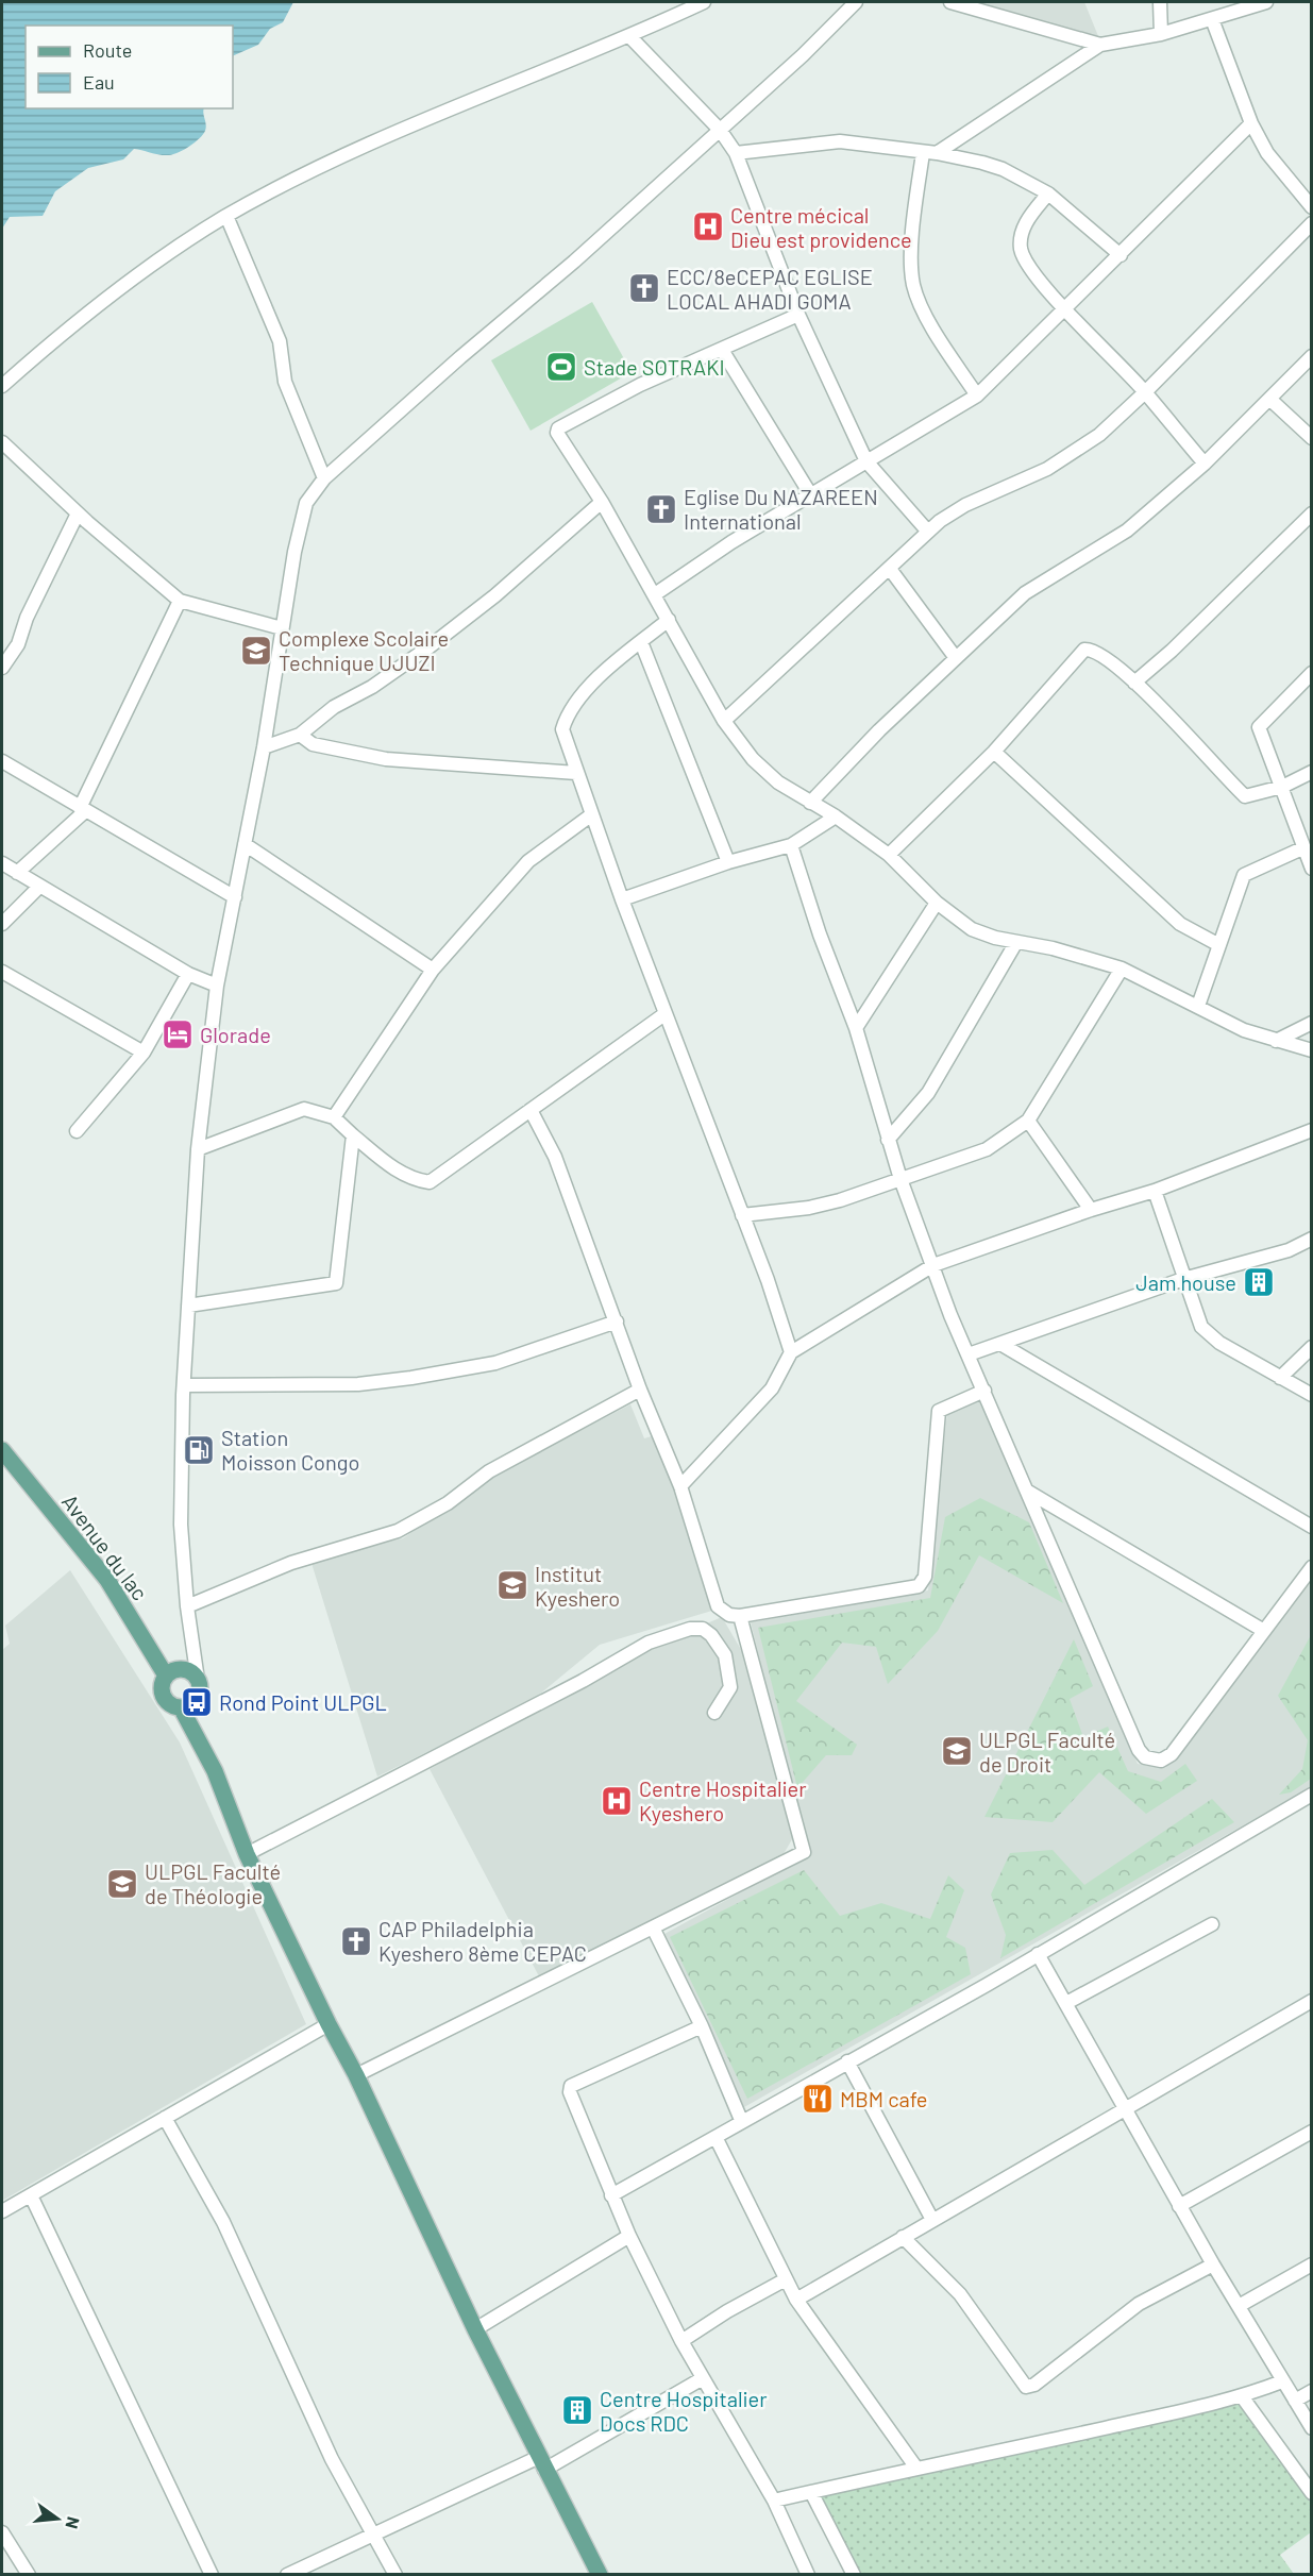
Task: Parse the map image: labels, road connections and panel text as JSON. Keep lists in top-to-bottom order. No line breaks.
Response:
{"streets":{"main road":["Avenue du lac"]},"places":{"hospital":["Centre mécical Dieu est providence","Centre Hospitalier Kyeshero"],"church":["ECC/8eCEPAC EGLISE LOCAL AHADI GOMA","Eglise Du NAZAREEN International","CAP Philadelphia Kyeshero 8ème CEPAC"],"sports":["Stade SOTRAKI"],"school or university":["Complexe Scolaire Technique UJUZI","Institut Kyeshero","ULPGL Faculté de Droit","ULPGL Faculté de Théologie"],"hotel":["Glorade"],"building":["Jam house","Centre Hospitalier Docs RDC"],"fuel station":["Station Moisson Congo"],"bus stop":["Rond Point ULPGL"],"restaurant":["MBM cafe"]},"legend":["Route","Eau"],"north":"right"}
